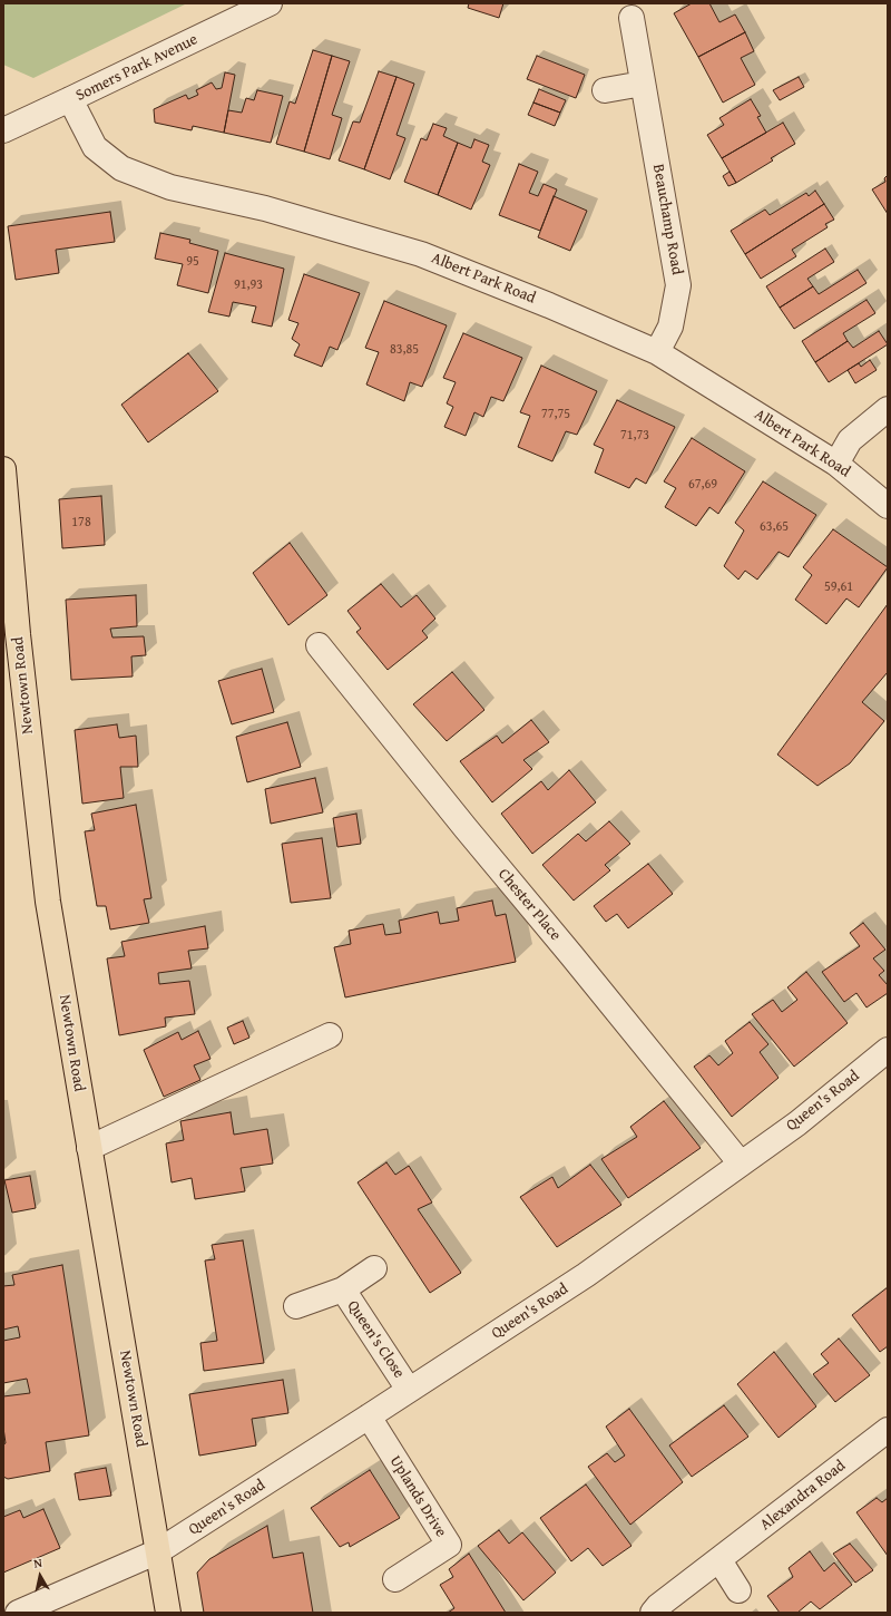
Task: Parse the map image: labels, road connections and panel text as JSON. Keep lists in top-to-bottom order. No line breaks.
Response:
{"streets":{"main road":["Newtown Road"],"street":["Somers Park Avenue","Beauchamp Road","Albert Park Road","Chester Place","Queen's Road","Queen's Close","Alexandra Road","Uplands Drive"]},"crossings":[["Somers Park Avenue","Albert Park Road"],["Beauchamp Road","Albert Park Road"],["Newtown Road","Queen's Road"],["Chester Place","Queen's Road"],["Queen's Road","Queen's Close"],["Queen's Road","Uplands Drive"]],"house_numbers":["95","91,93","83,85","77,75","71,73","67,69","178","63,65","59,61"],"north":"top"}
